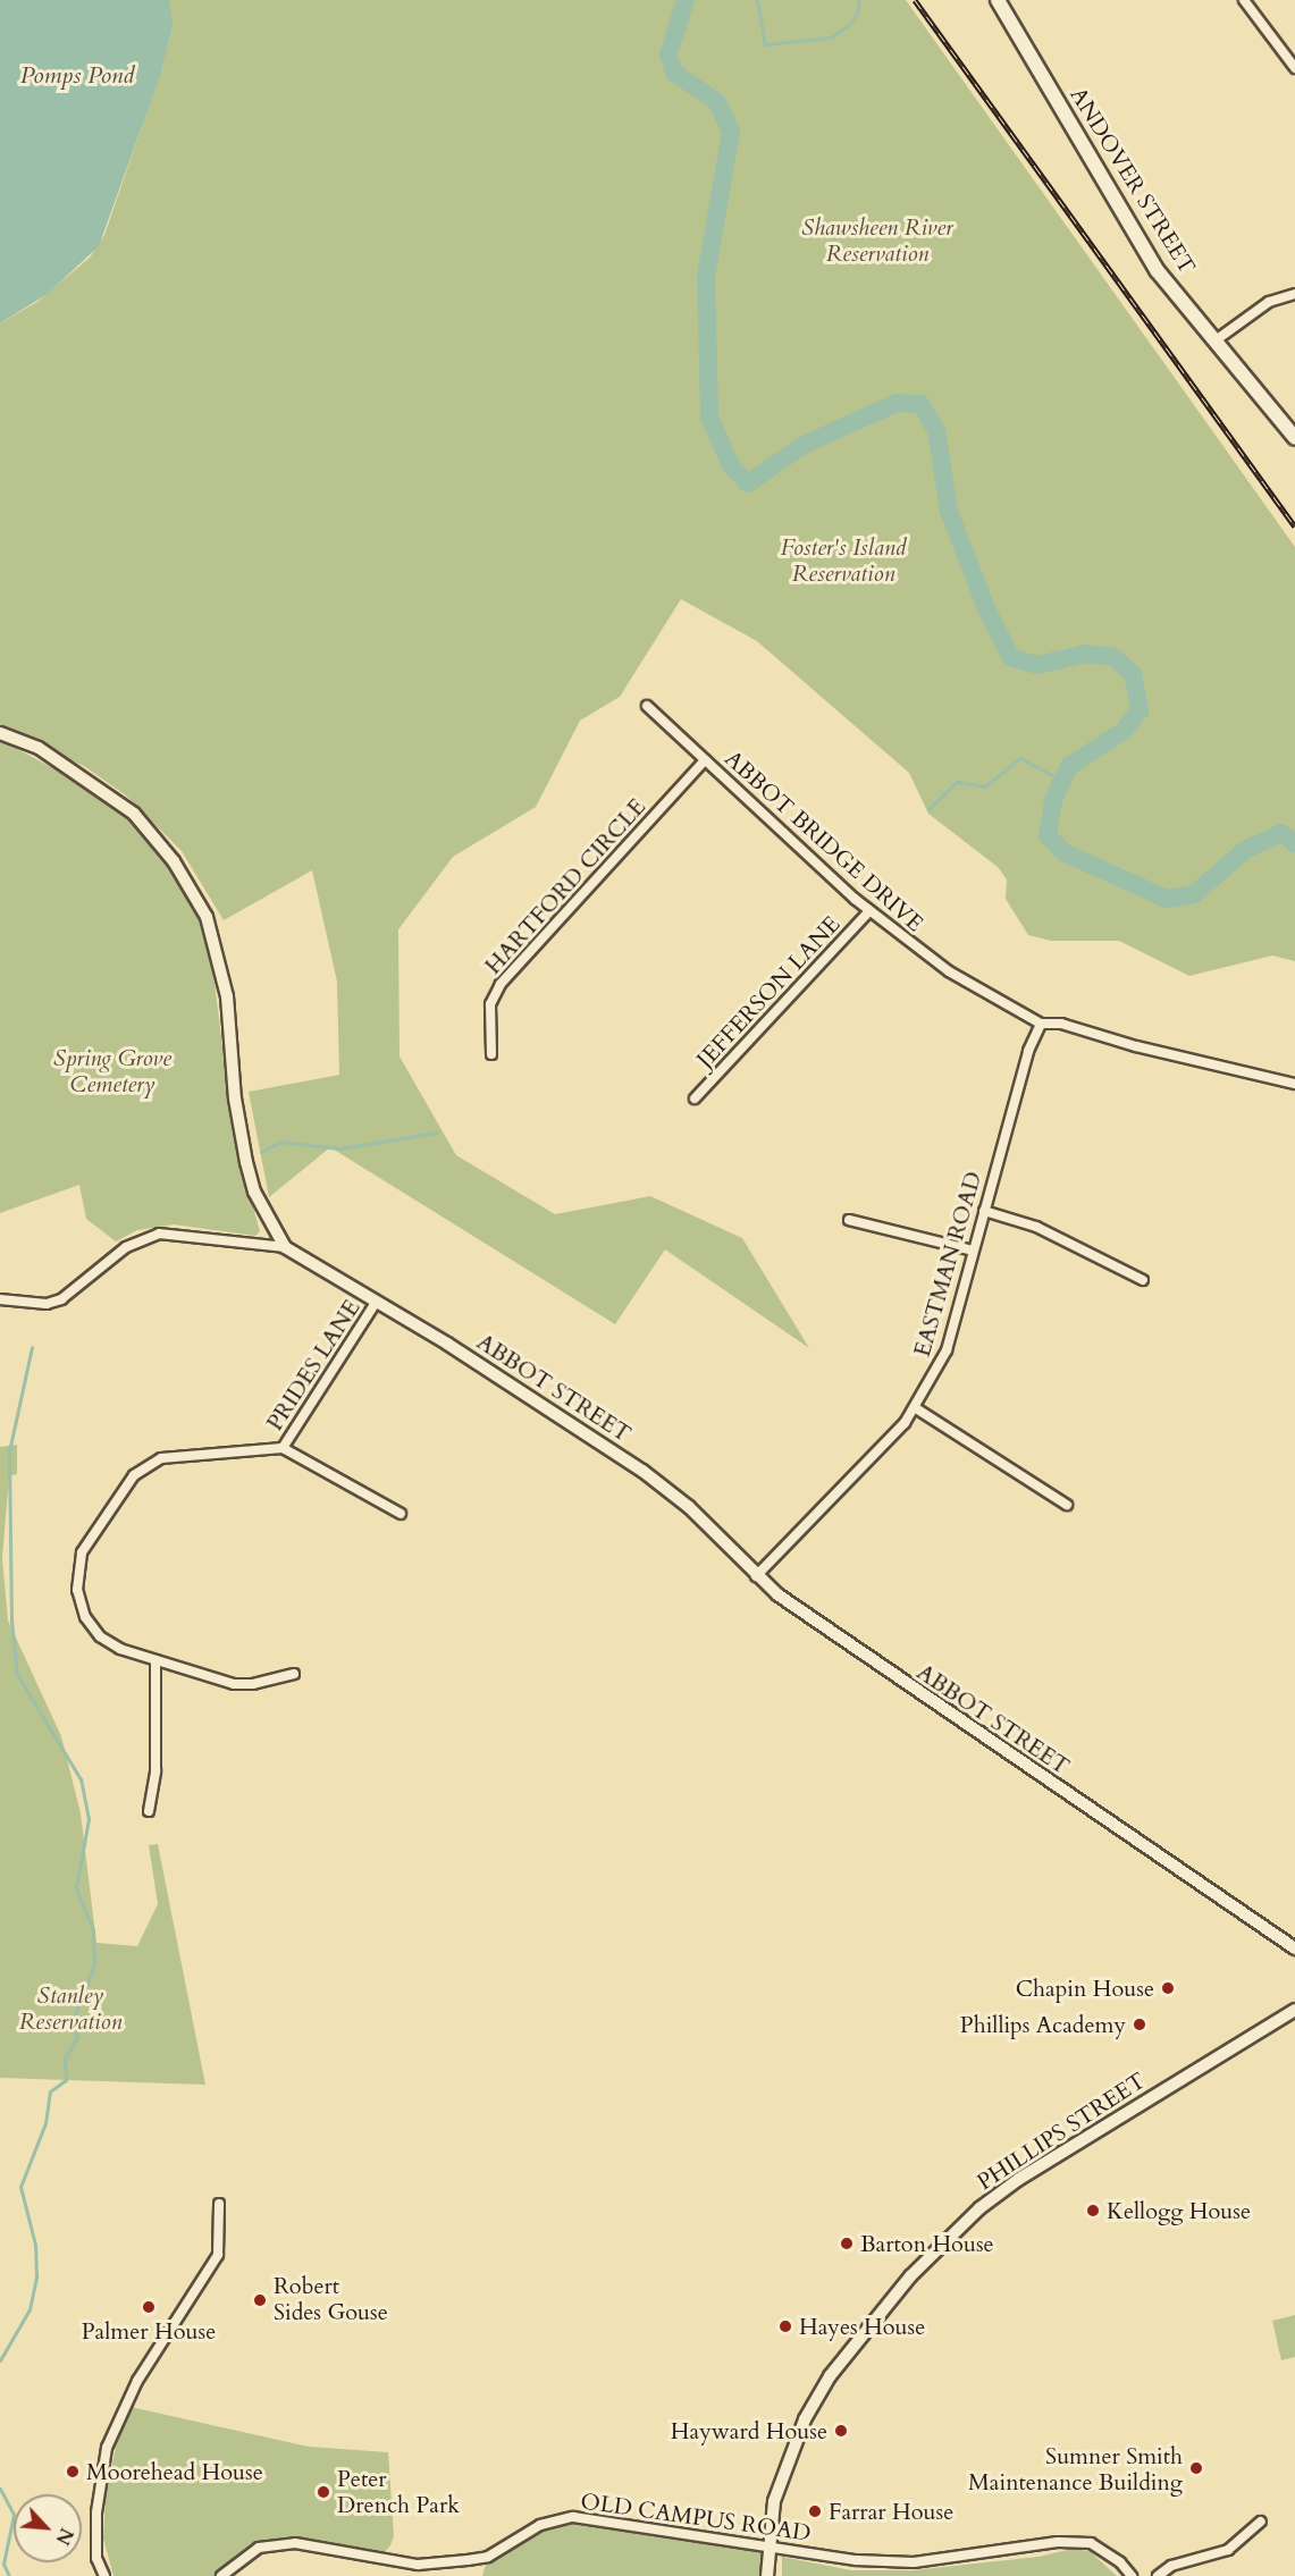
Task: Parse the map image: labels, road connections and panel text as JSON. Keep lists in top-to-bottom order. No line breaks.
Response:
{"streets":{"main road":["ANDOVER STREET"],"street":["ABBOT BRIDGE DRIVE","HARTFORD CIRCLE","JEFFERSON LANE","EASTMAN ROAD","PRIDES LANE","ABBOT STREET","PHILLIPS STREET","OLD CAMPUS ROAD"]},"crossings":[["ABBOT BRIDGE DRIVE","HARTFORD CIRCLE"],["ABBOT BRIDGE DRIVE","JEFFERSON LANE"],["ABBOT BRIDGE DRIVE","EASTMAN ROAD"],["EASTMAN ROAD","ABBOT STREET"],["PRIDES LANE","ABBOT STREET"],["PHILLIPS STREET","OLD CAMPUS ROAD"]],"water":["Pomps Pond"],"parks":["Shawsheen River Reservation","Foster's Island Reservation","Spring Grove Cemetery","Stanley Reservation"],"places":["Chapin House","Phillips Academy","Kellogg House","Barton House","Robert Sides Gouse","Palmer House","Hayes House","Hayward House","Sumner Smith Maintenance Building","Moorehead House","Peter Drench Park","Farrar House"],"north":"bottom right"}
